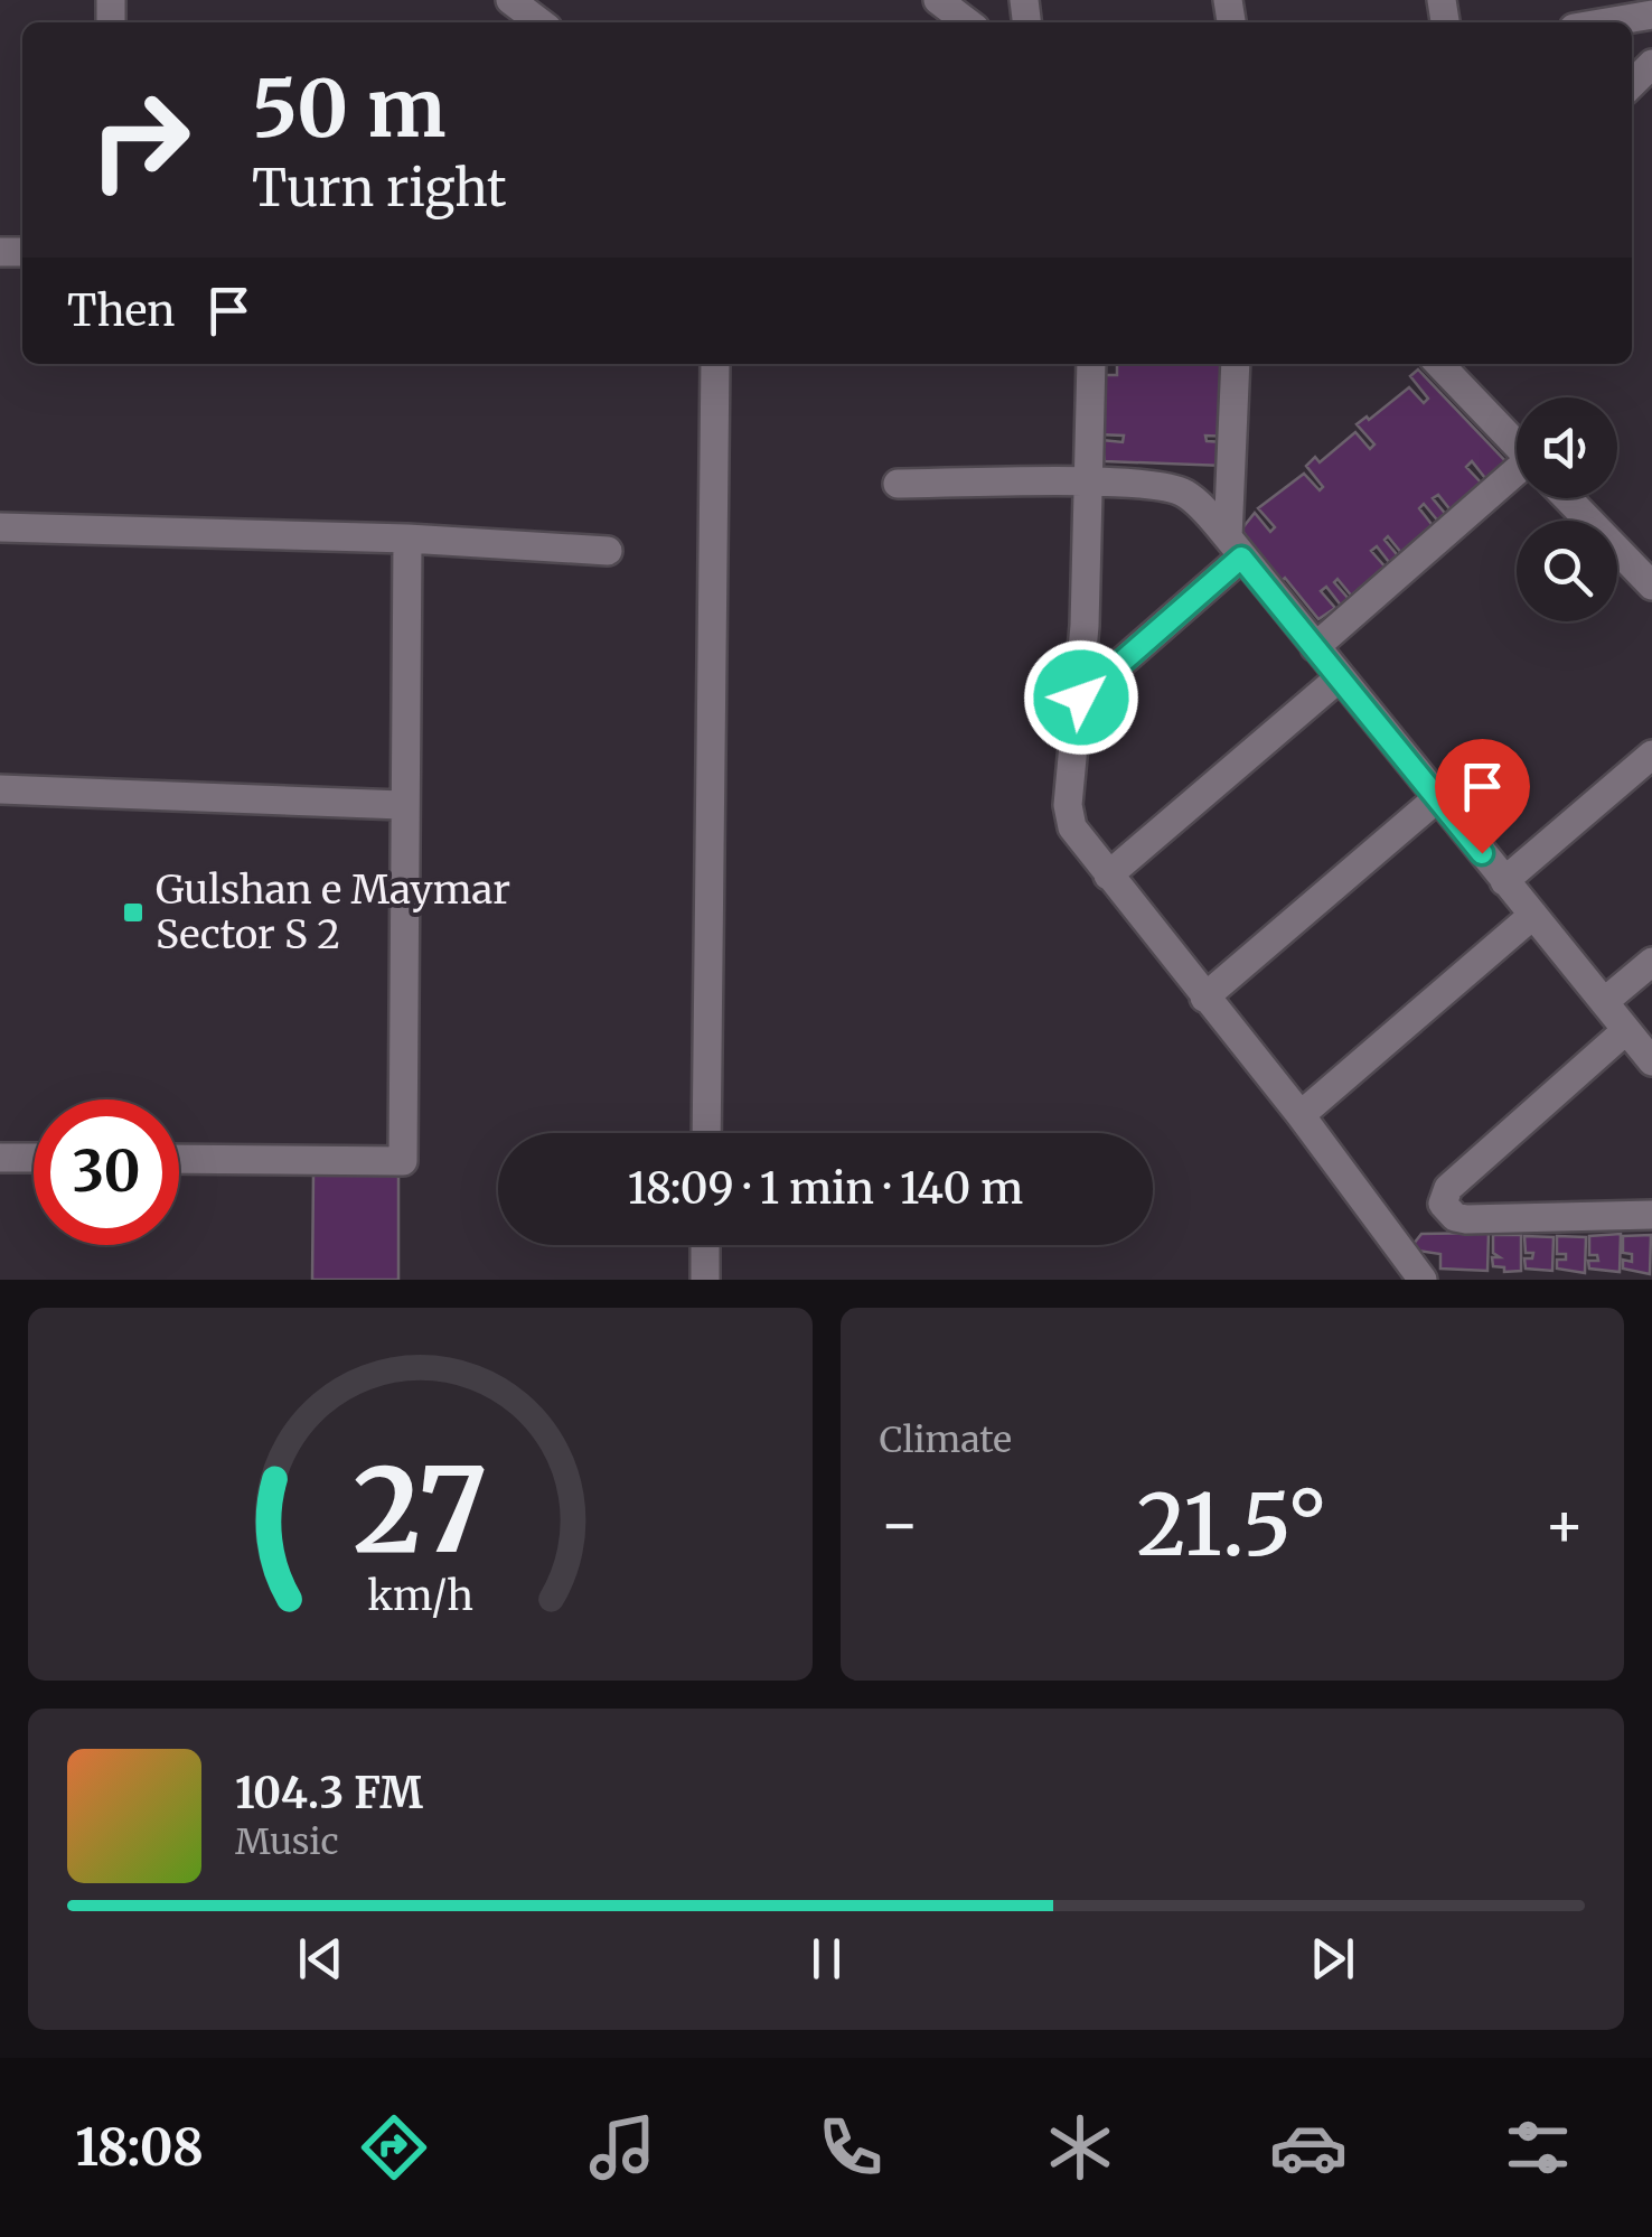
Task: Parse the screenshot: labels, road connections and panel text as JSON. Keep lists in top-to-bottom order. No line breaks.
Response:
{"places":{"transit":["Gulshan e Maymar Sector S 2"]},"page":{"turn":["50 m","Turn right"],"then":"Then","limit":"30","trip":"18:09 · 1 min · 140 m","tile":"Climate","heat":["−","21.5°","+"],"song":["104.3 FM","Music"],"tabs":"18:08","gauge":["27","km/h"]}}
